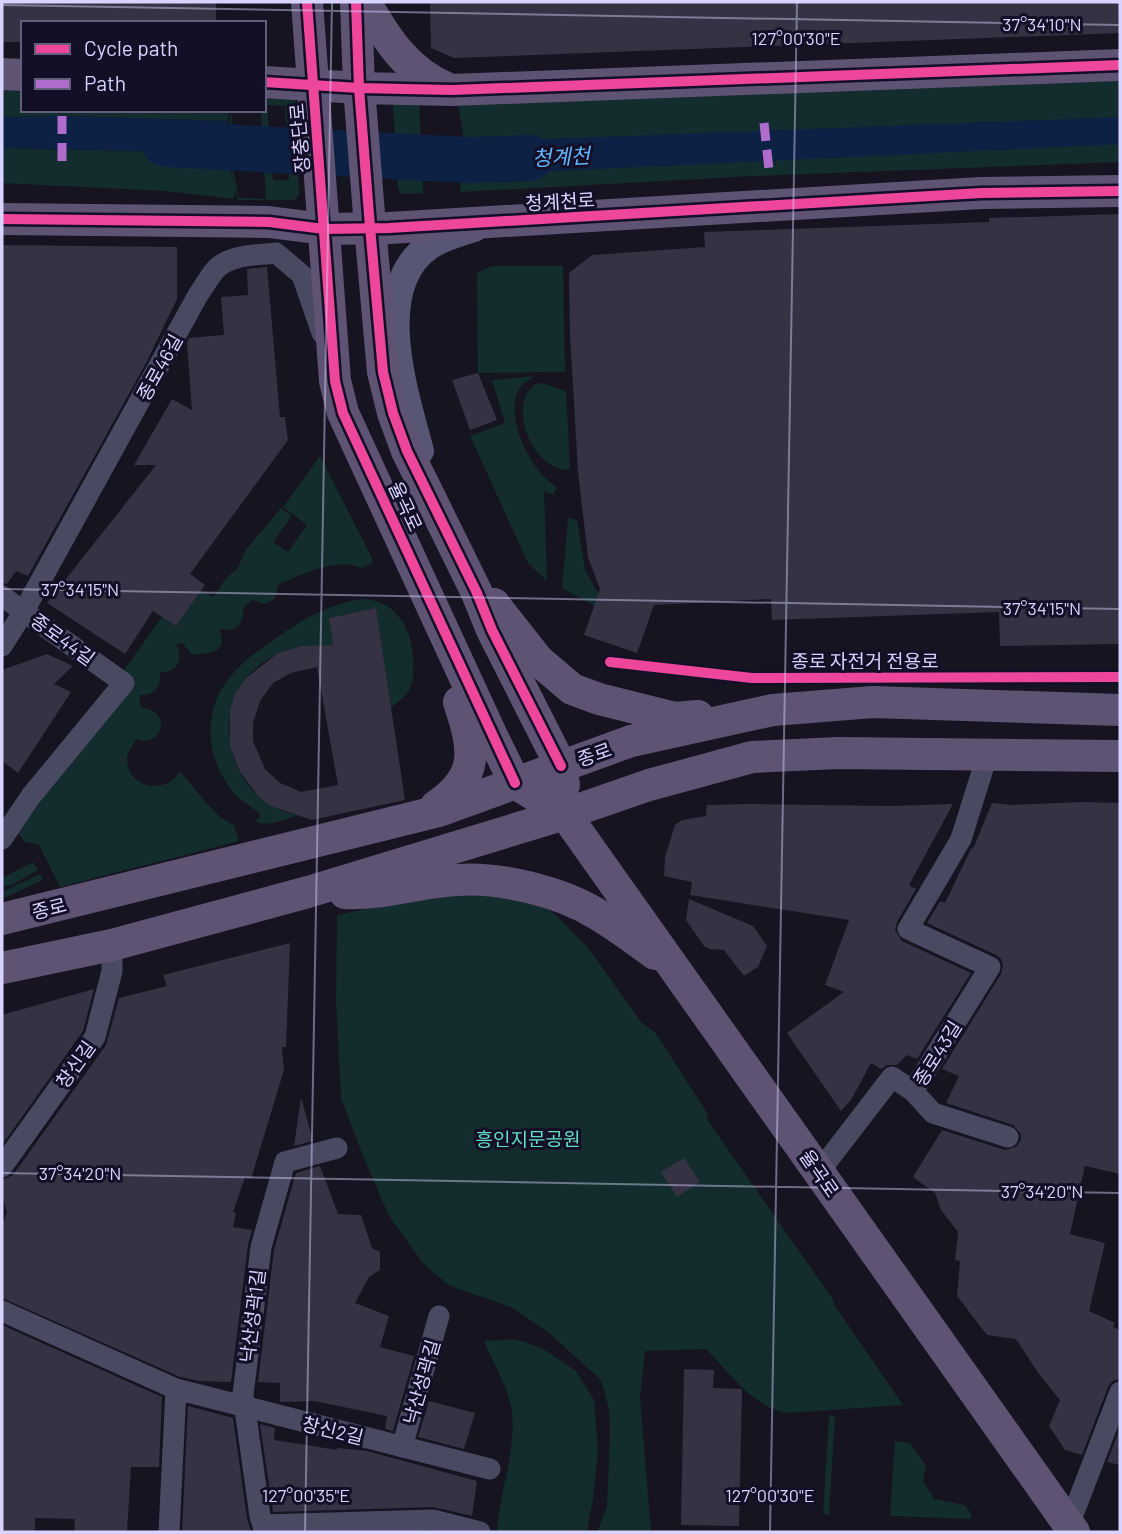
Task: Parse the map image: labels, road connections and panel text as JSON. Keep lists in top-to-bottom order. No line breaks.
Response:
{"streets":{"main road":["장충단로","청계천로","율곡로","종로"],"street":["종로46길","종로44길","종로43길","창신길","낙산성곽1길","낙산성곽길","창신2길"],"cycle path":["종로 자전거 전용로"]},"crossings":[["장충단로","청계천로"],["장충단로","율곡로"],["청계천로","율곡로"],["종로46길","종로44길"],["율곡로","종로"],["율곡로","종로43길"],["낙산성곽1길","창신2길"],["낙산성곽길","창신2길"]],"water":["청계천"],"parks":["흥인지문공원"],"legend":["Cycle path","Path"],"coordinates":["37°34'10\"N","127°00'30\"E","37°34'15\"N","37°34'20\"N","127°00'35\"E"]}
